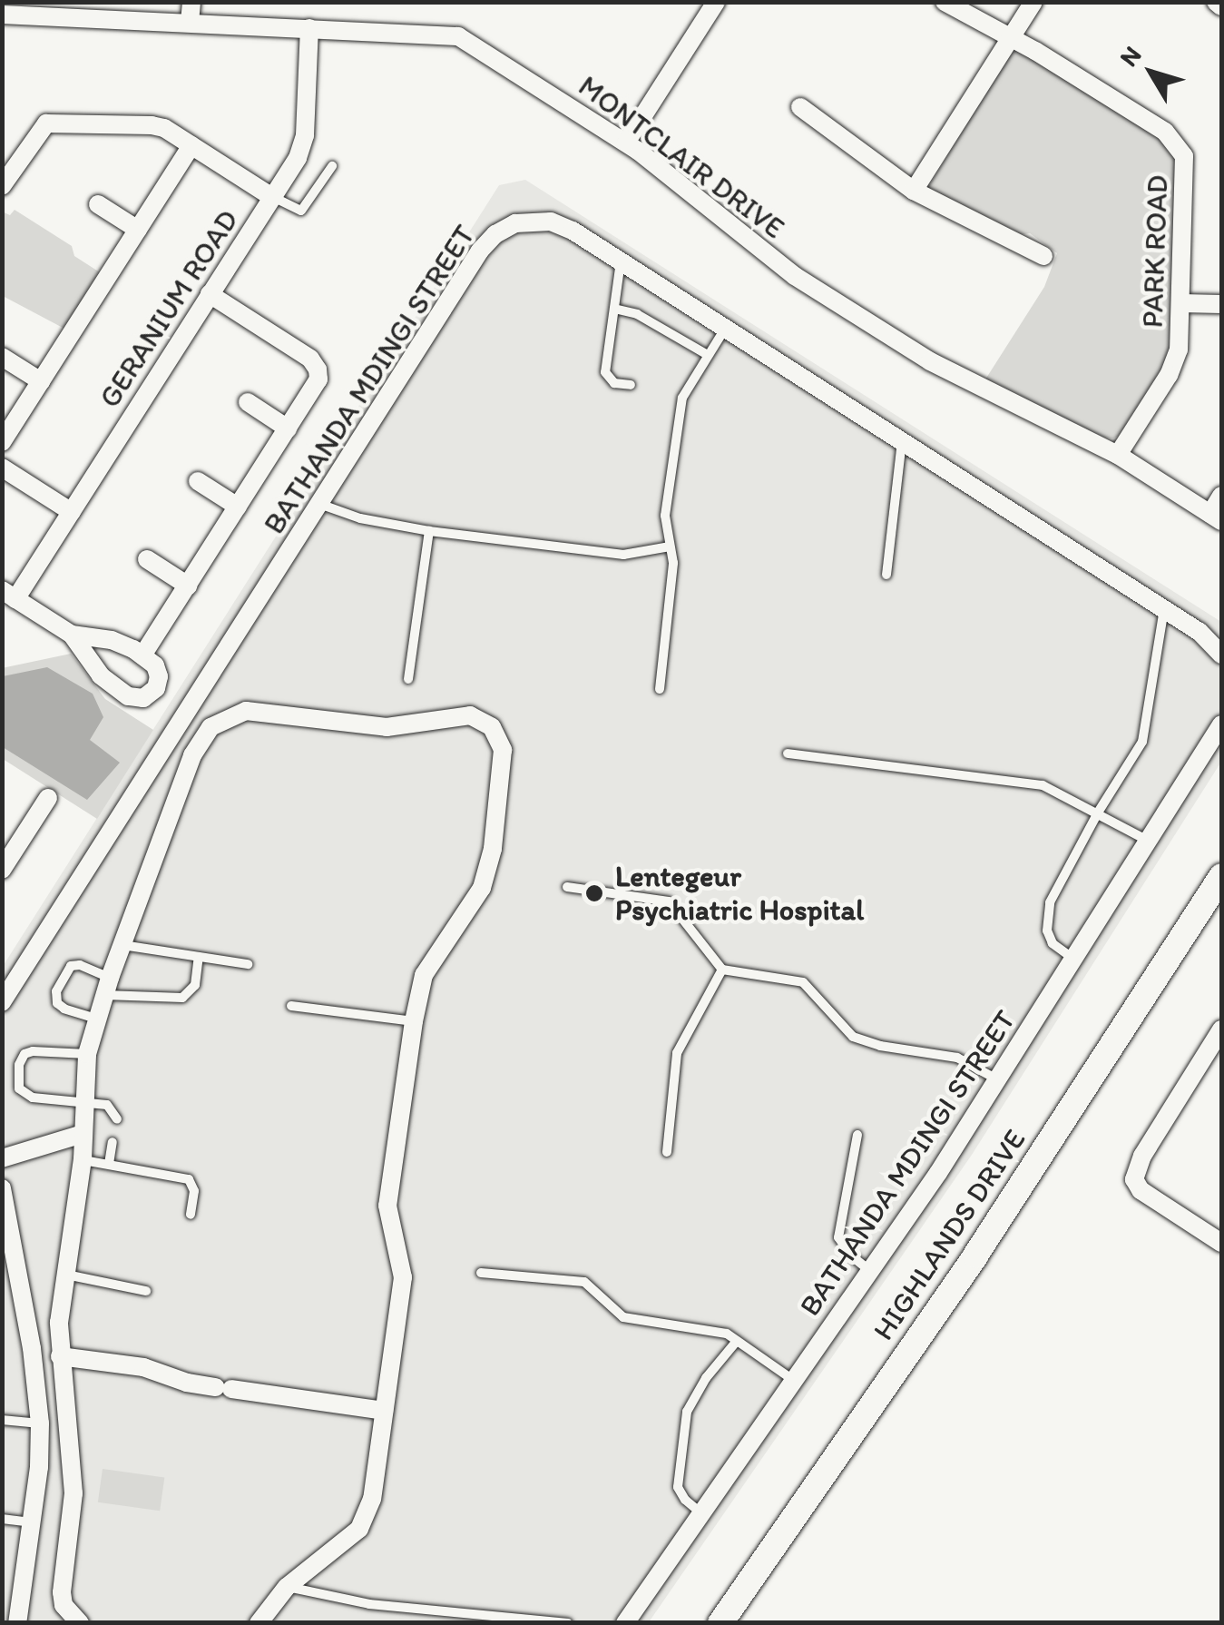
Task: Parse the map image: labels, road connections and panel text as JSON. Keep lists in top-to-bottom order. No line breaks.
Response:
{"streets":{"main road":["HIGHLANDS DRIVE"],"street":["MONTCLAIR DRIVE","PARK ROAD","GERANIUM ROAD","BATHANDA MDINGI STREET"]},"crossings":[["MONTCLAIR DRIVE","PARK ROAD"],["MONTCLAIR DRIVE","GERANIUM ROAD"]],"places":["Lentegeur Psychiatric Hospital"],"north":"top left"}
